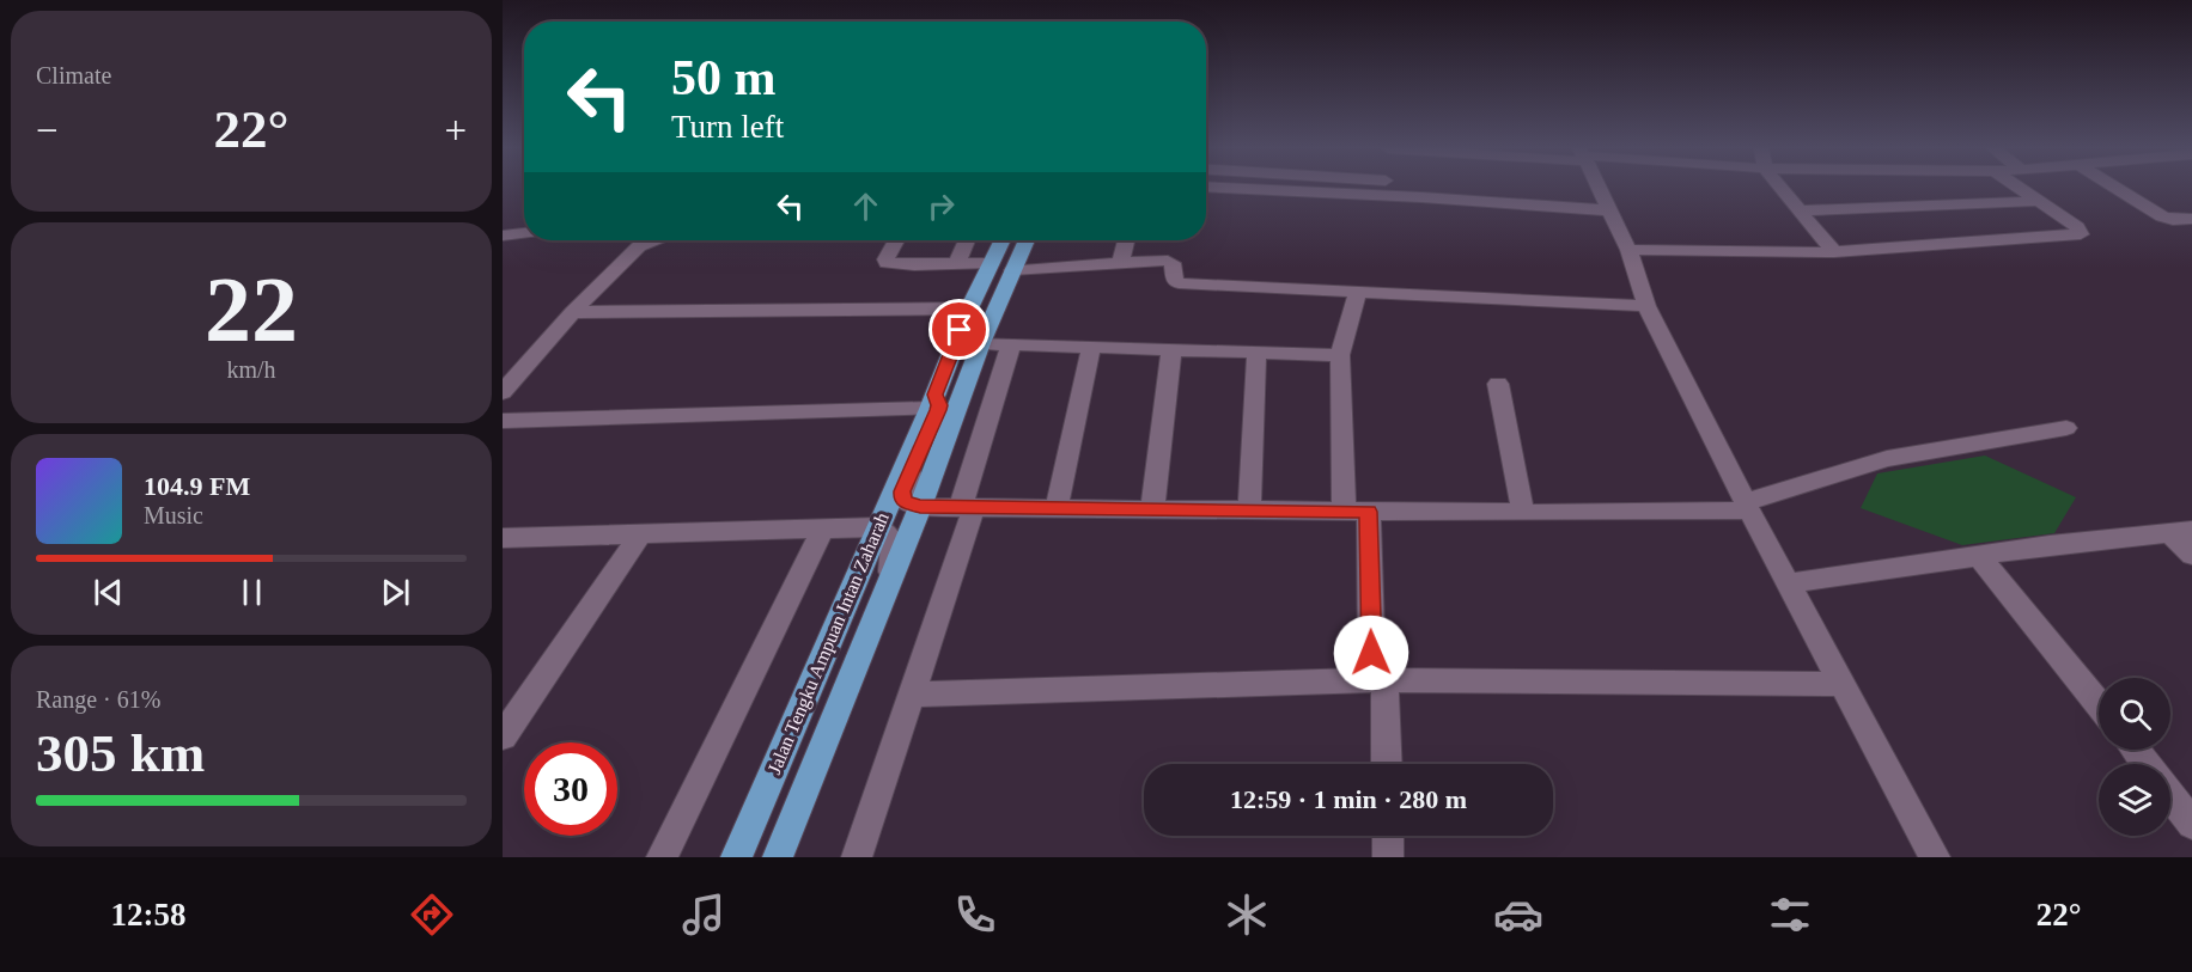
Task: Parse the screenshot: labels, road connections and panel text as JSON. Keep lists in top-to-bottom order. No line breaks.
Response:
{"streets":{"main road":["Jalan Tengku Ampuan Intan Zaharah"]},"page":{"tile":["Climate",["22","km/h"],["Range · 61%","305 km"]],"turn":["50 m","Turn left"],"heat":["−","22°","+"],"song":["104.9 FM","Music"],"limit":"30","trip":"12:59 · 1 min · 280 m","tabs":["12:58","22°"]}}
